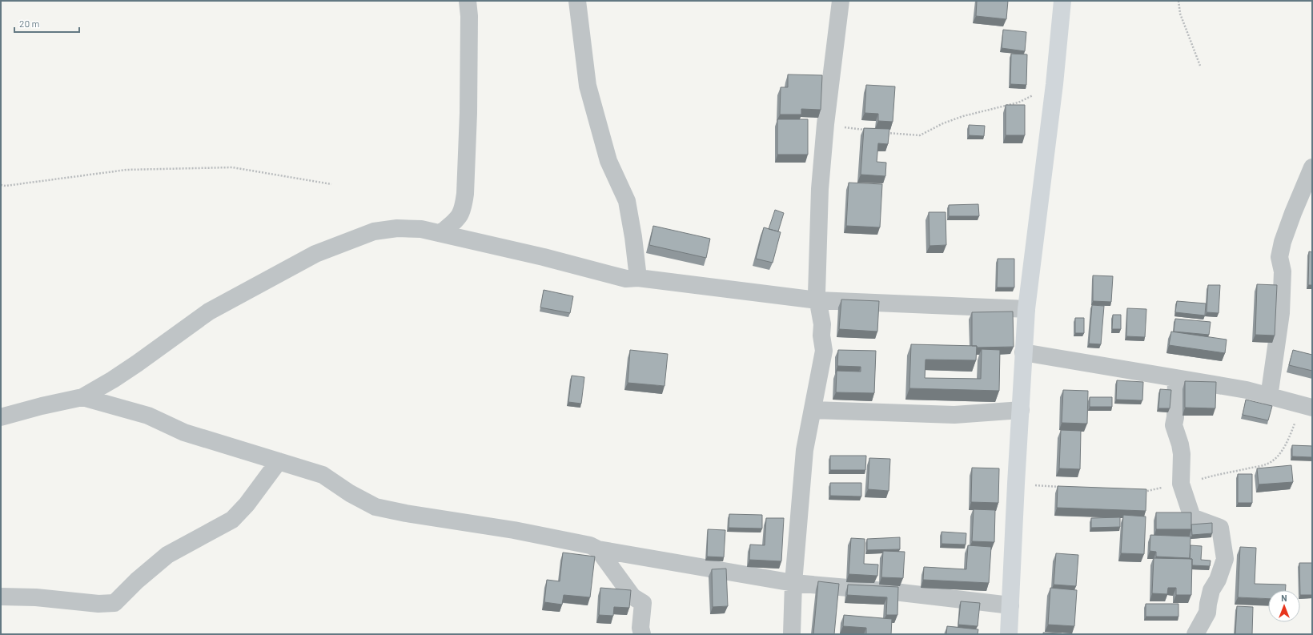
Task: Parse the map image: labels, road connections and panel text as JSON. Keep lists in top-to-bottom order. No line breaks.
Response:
{"scale_bar":"20 m","north":"top"}
